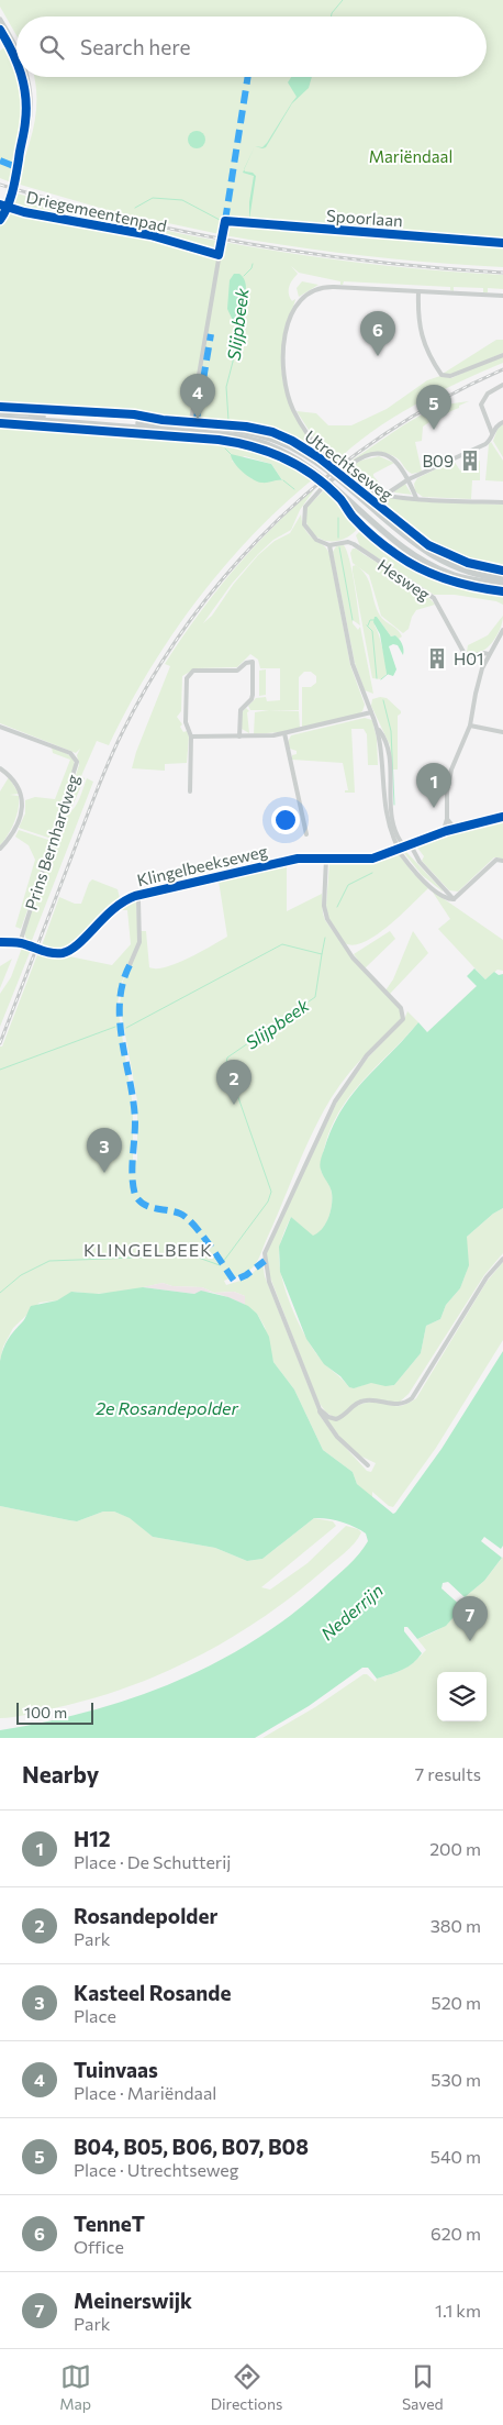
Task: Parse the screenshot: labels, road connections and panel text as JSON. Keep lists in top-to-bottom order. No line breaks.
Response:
{"streets":{"main road":["Utrechtseweg"],"street":["Hesweg","Prins Bernhardweg","Klingelbeekseweg"],"cycle path":["Driegemeentenpad"]},"crossings":[["Utrechtseweg","Hesweg"],["Prins Bernhardweg","Klingelbeekseweg"]],"districts":["KLINGELBEEK"],"water":["Slijpbeek","2e Rosandepolder","Nederrijn"],"parks":["Mariëndaal"],"places":{"building":["B09","H01"]},"scale_bar":"100 m","page":{"search":"Search here","pins":["6","4","5","1","2","3","7"],"scale":"100 m","heading":["Nearby","7 results"],"list":[{"mark":"1","name":"H12","note":"Place · De Schutterij","value":"200 m"},{"mark":"2","name":"Rosandepolder","note":"Park","value":"380 m"},{"mark":"3","name":"Kasteel Rosande","note":"Place","value":"520 m"},{"mark":"4","name":"Tuinvaas","note":"Place · Mariëndaal","value":"530 m"},{"mark":"5","name":"B04, B05, B06, B07, B08","note":"Place · Utrechtseweg","value":"540 m"},{"mark":"6","name":"TenneT","note":"Office","value":"620 m"},{"mark":"7","name":"Meinerswijk","note":"Park","value":"1.1 km"}],"nav":["Map","Directions","Saved"]}}
